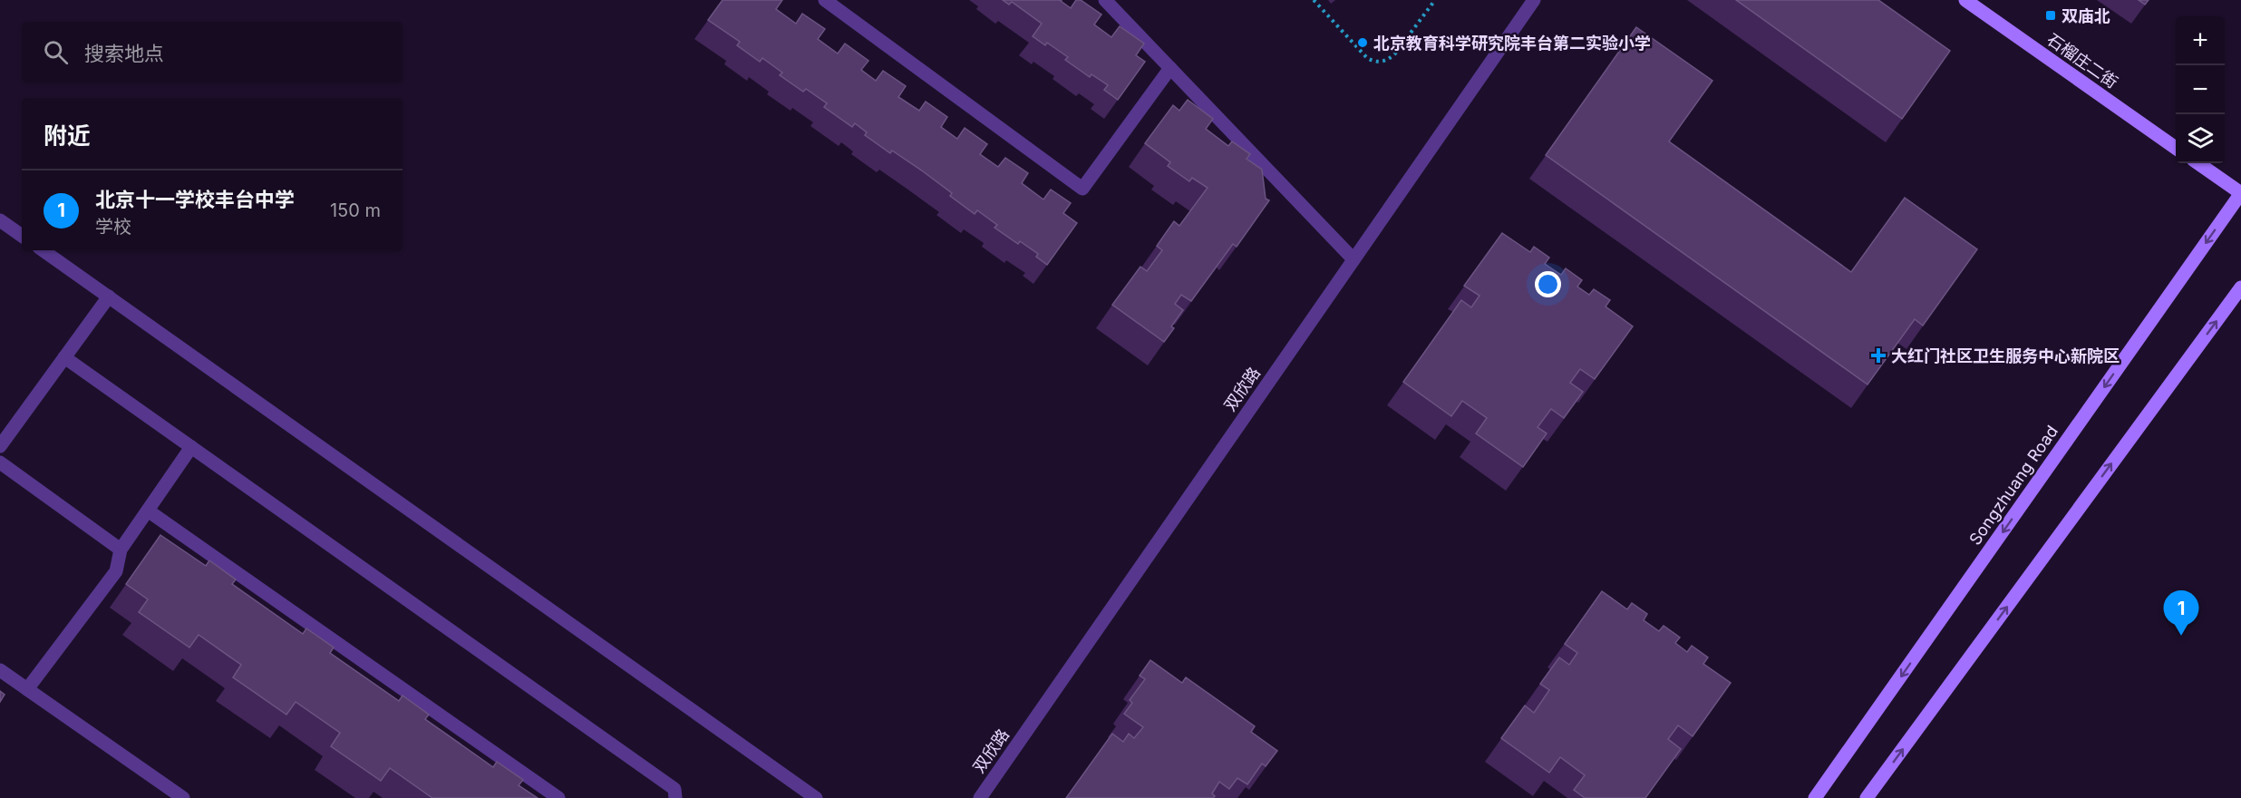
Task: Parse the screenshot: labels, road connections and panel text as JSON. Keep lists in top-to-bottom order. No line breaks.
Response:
{"streets":{"main road":["石榴庄二街","Songzhuang Road"],"street":["双欣路"]},"places":{"transit":["双庙北"],"other":["北京教育科学研究院丰台第二实验小学"],"health":["大红门社区卫生服务中心新院区"]},"page":{"map_buttons":["+","−"],"search":"搜索地点","heading":"附近","list":[{"mark":"1","name":"北京十一学校丰台中学","note":"学校","value":"150 m"}],"pins":"1"}}
